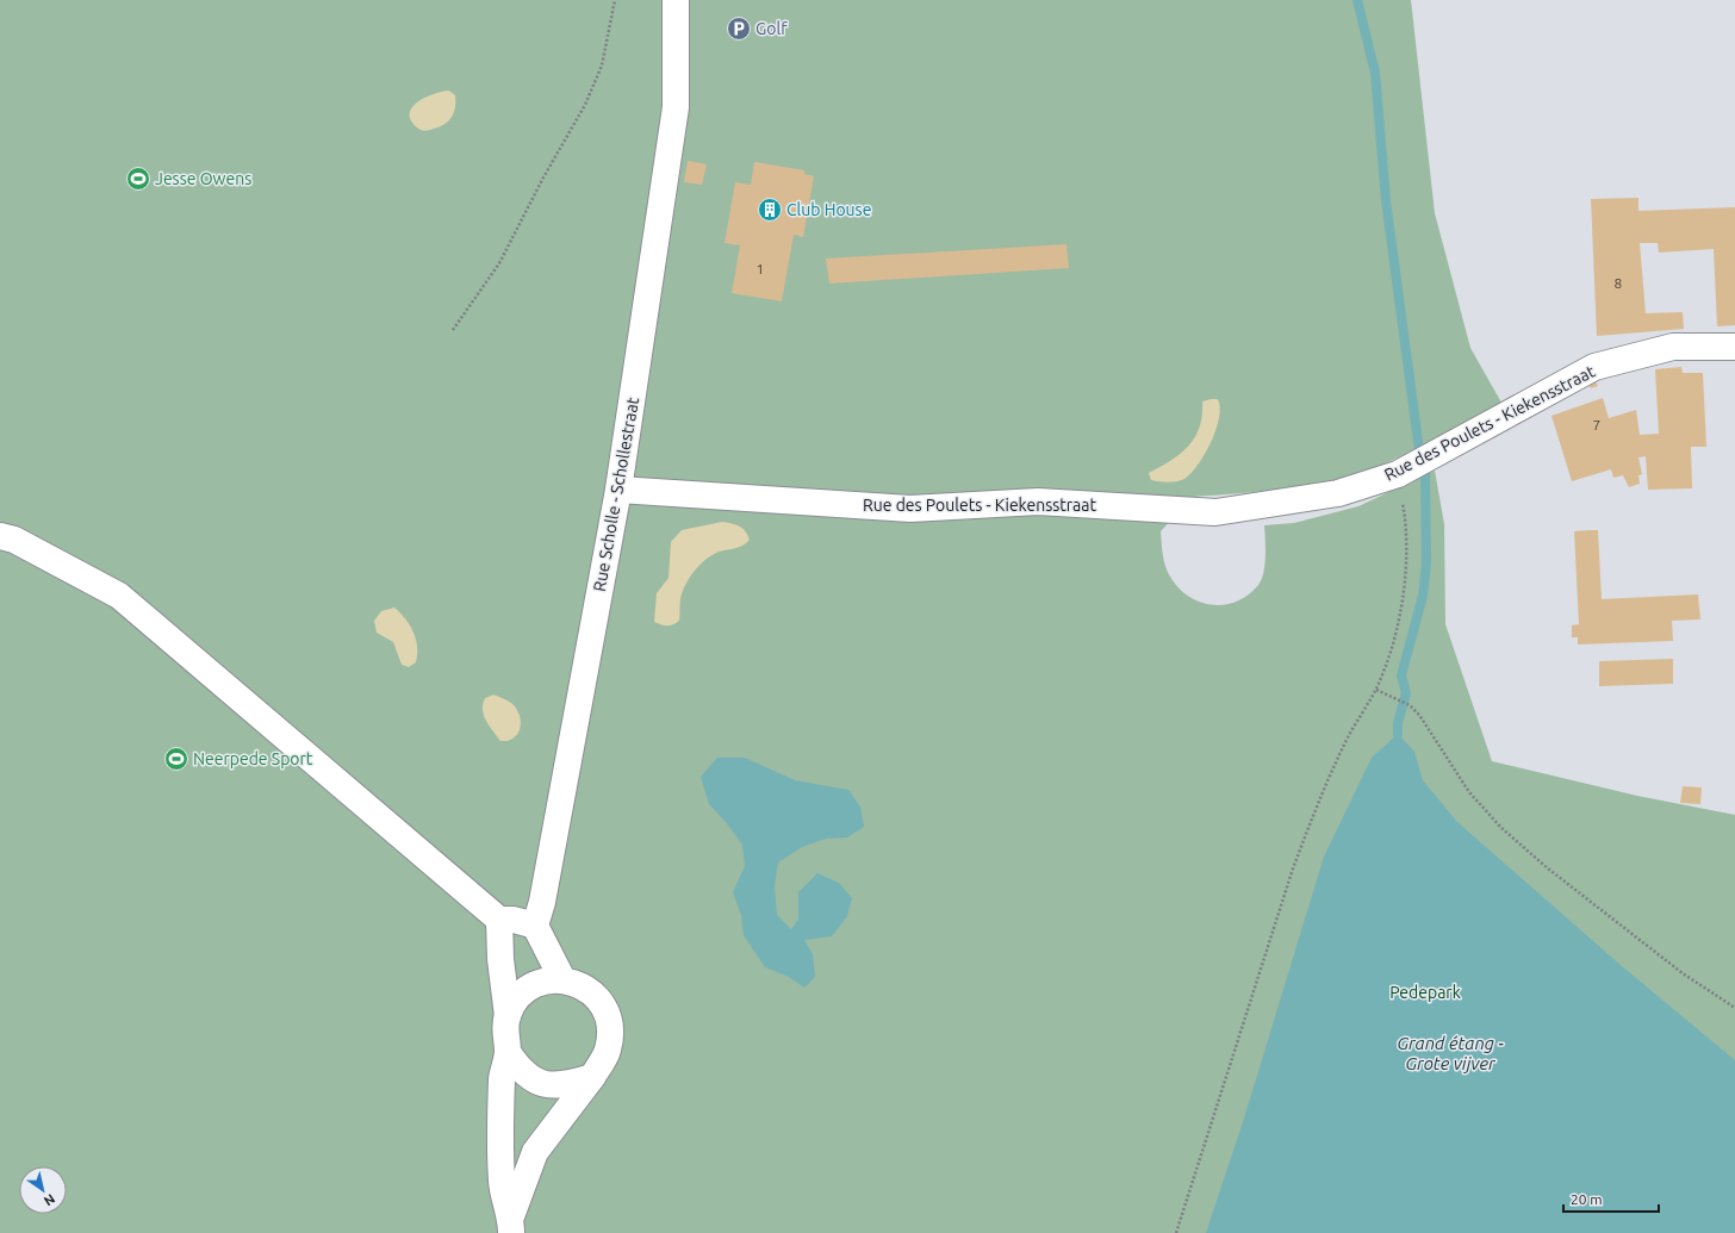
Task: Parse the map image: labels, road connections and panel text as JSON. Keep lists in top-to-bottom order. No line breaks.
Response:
{"streets":{"street":["Rue des Poulets - Kiekensstraat","Rue Scholle - Schollestraat"]},"crossings":[["Rue des Poulets - Kiekensstraat","Rue Scholle - Schollestraat"]],"water":["Grand étang - Grote vijver"],"parks":["Pedepark"],"places":{"parking":["Golf"],"sports":["Jesse Owens","Neerpede Sport"],"building":["Club House"]},"house_numbers":["1","8","7"],"scale_bar":"20 m","north":"bottom right"}
